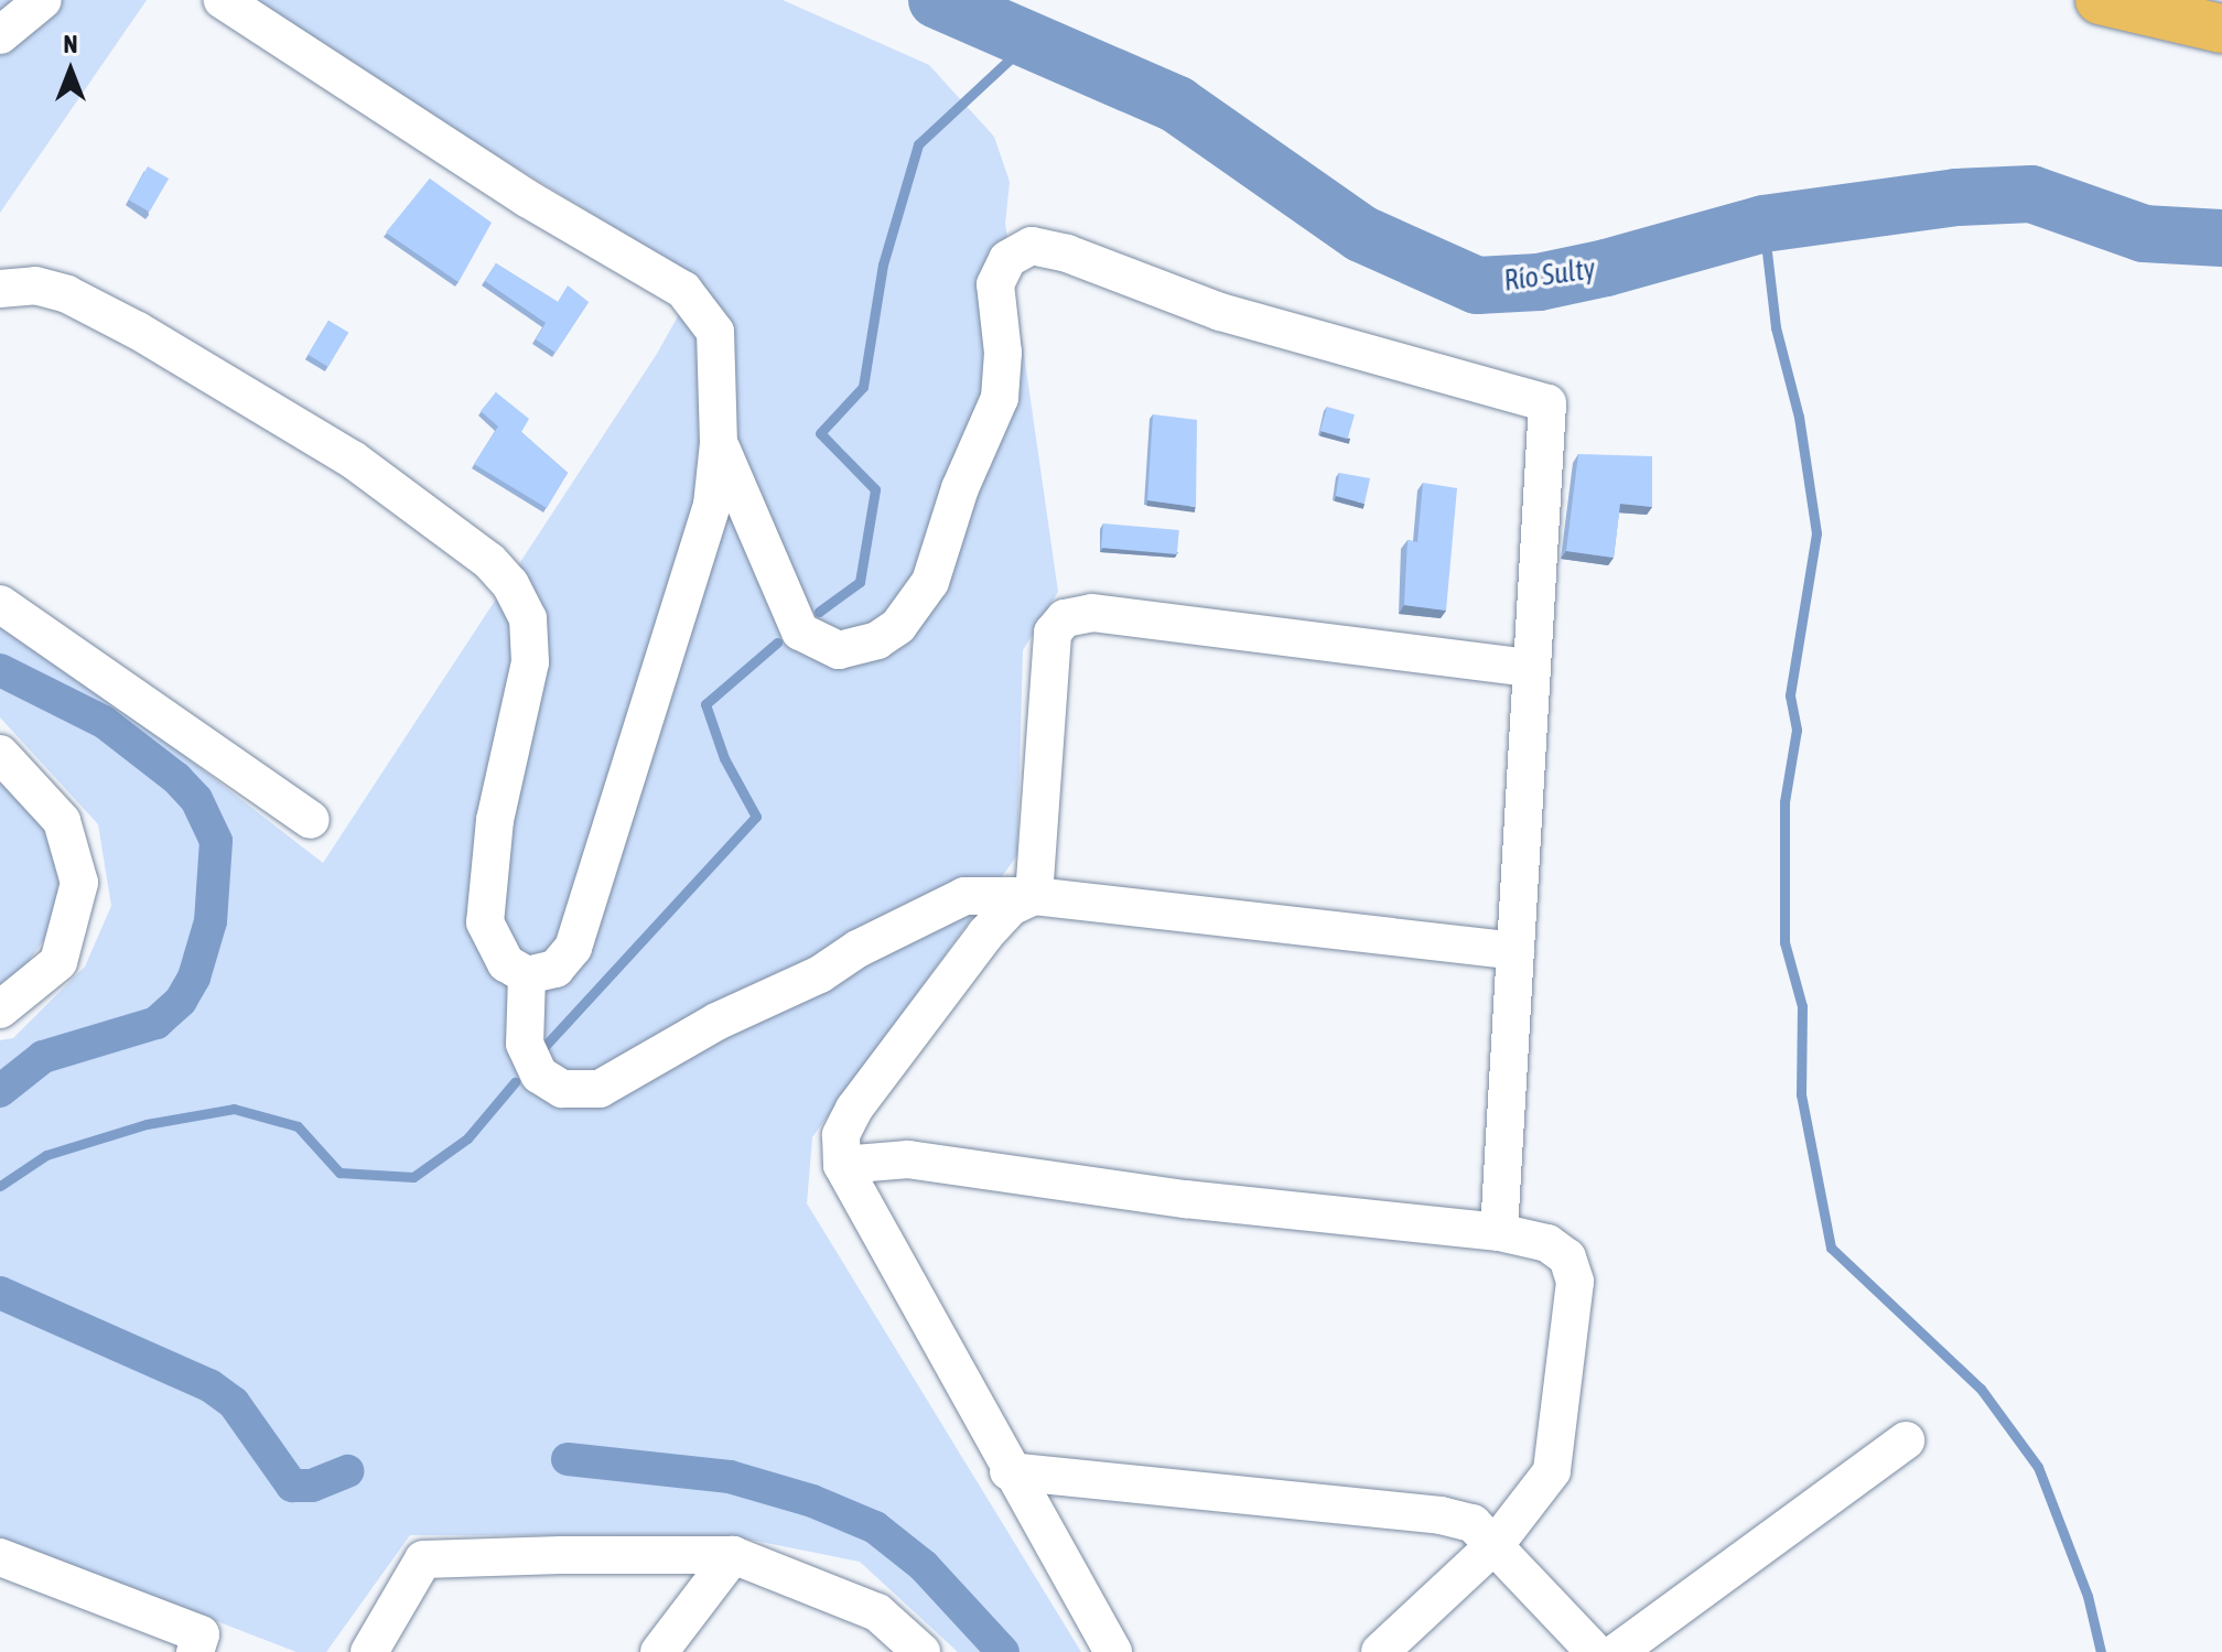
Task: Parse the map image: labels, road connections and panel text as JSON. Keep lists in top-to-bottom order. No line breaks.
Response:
{"water":["Río Sulty"],"north":"top"}
